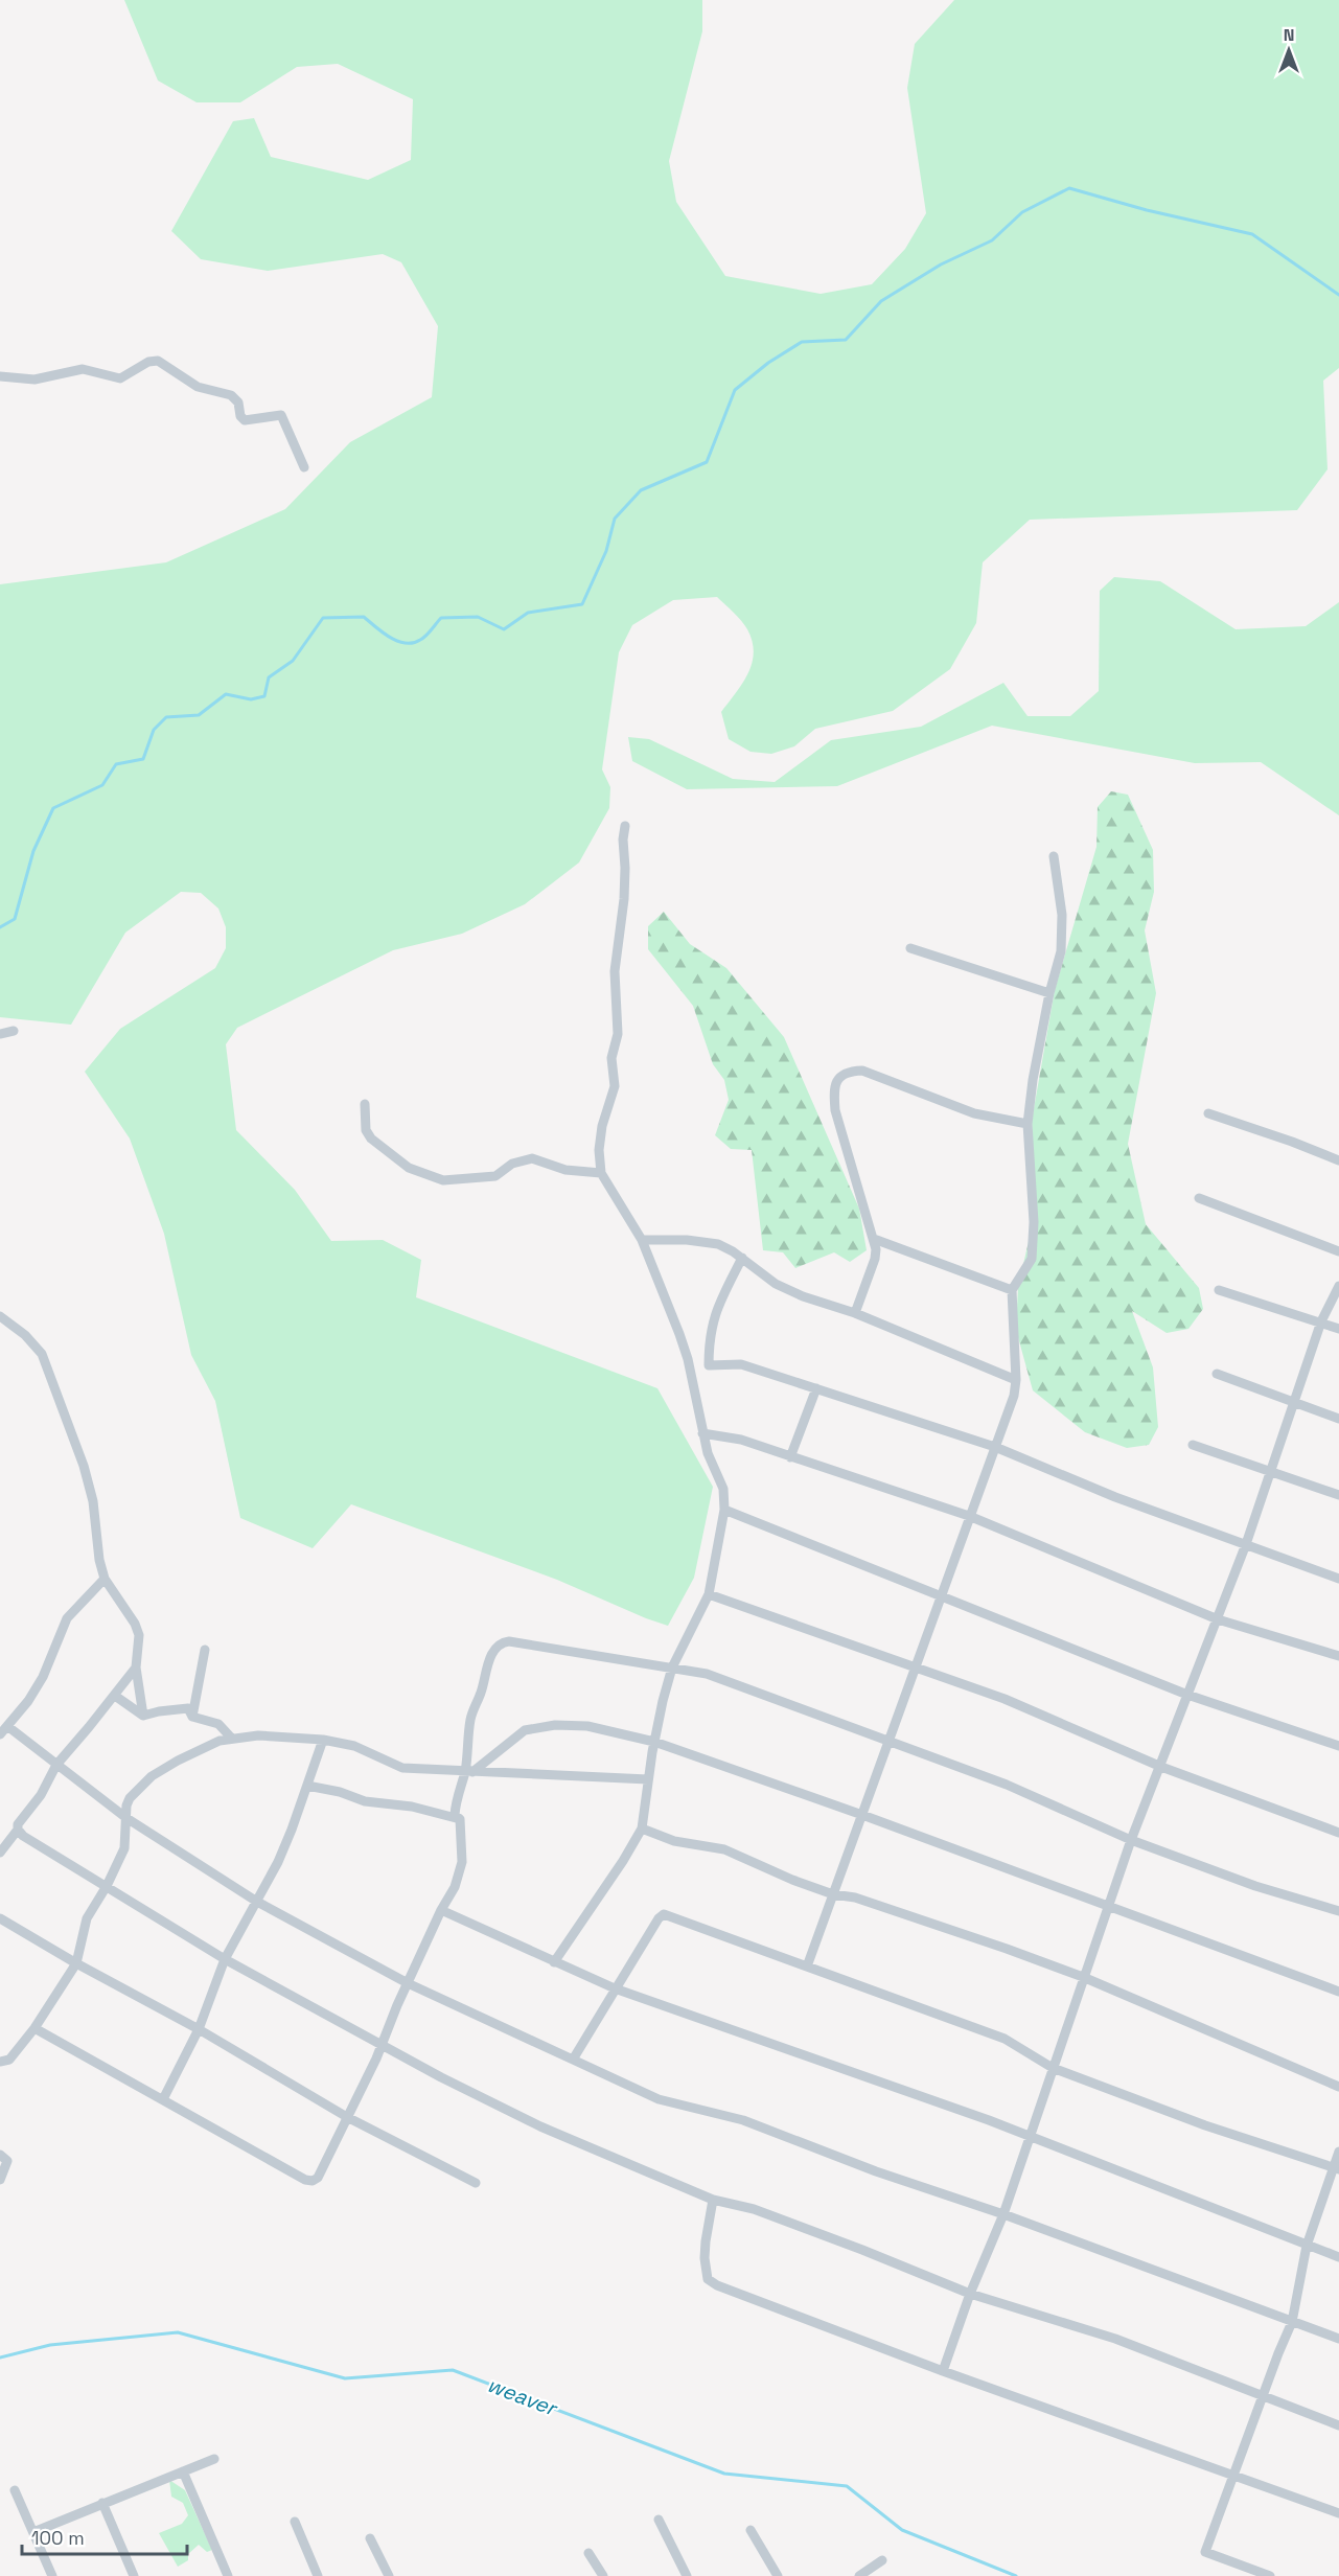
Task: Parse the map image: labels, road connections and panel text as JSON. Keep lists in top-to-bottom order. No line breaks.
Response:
{"water":["weaver"],"scale_bar":"100 m","north":"top"}
